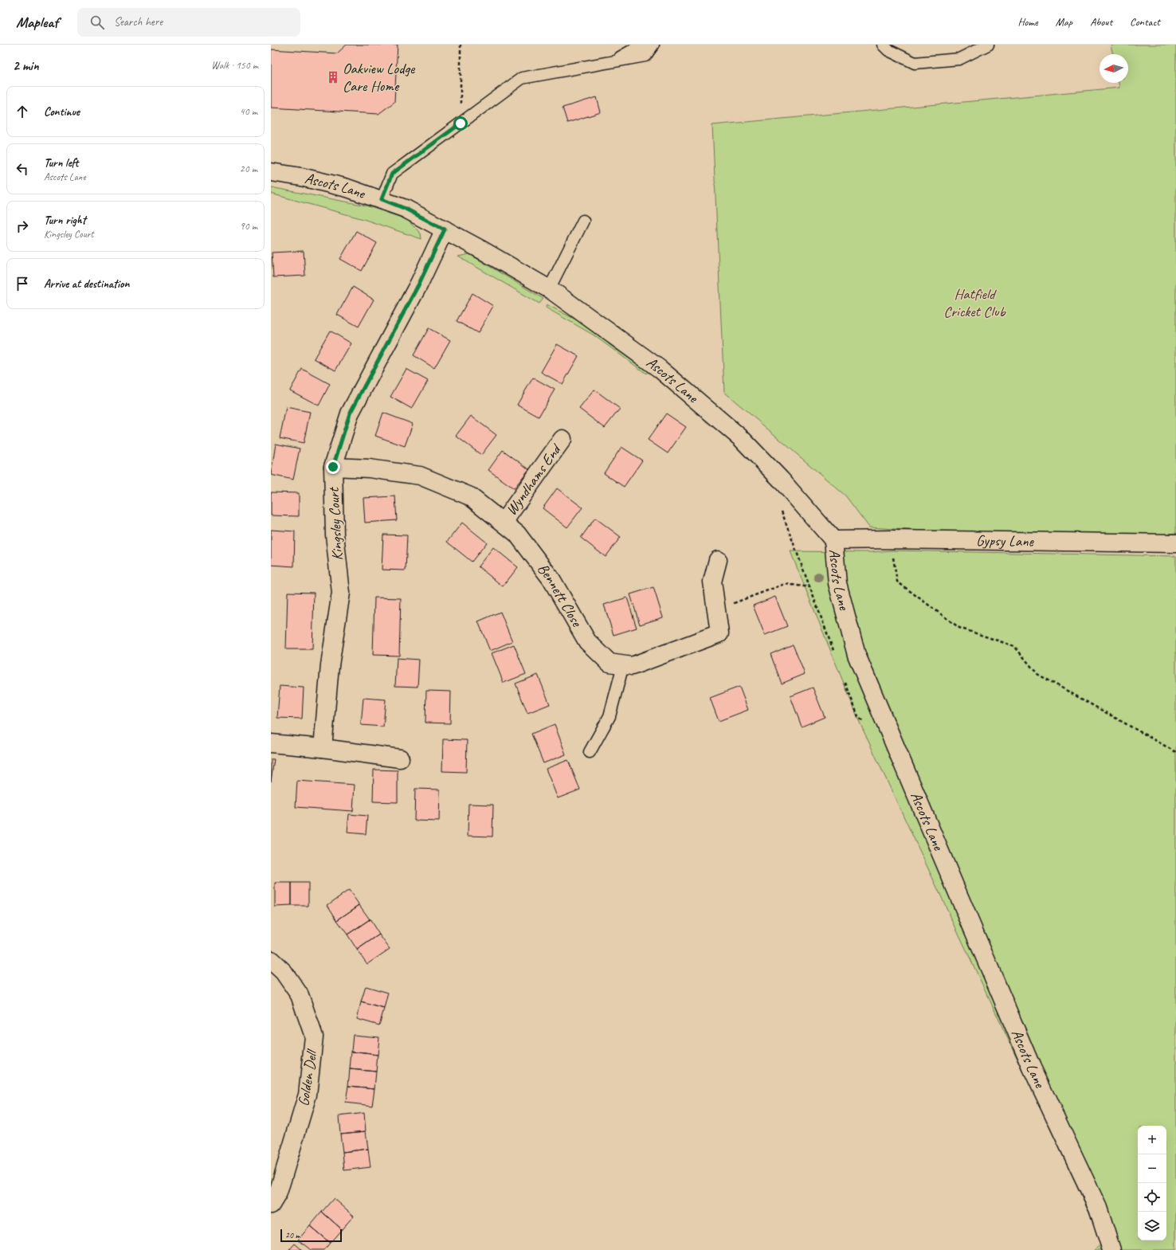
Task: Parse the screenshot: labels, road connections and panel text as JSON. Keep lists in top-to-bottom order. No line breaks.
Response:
{"streets":{"street":["Ascots Lane","Wyndhams End","Kingsley Court","Gypsy Lane","Bennett Close","Golden Dell"]},"crossings":[["Ascots Lane","Kingsley Court"],["Ascots Lane","Gypsy Lane"],["Wyndhams End","Bennett Close"],["Kingsley Court","Bennett Close"]],"parks":["Hatfield Cricket Club"],"places":{"building":["Oakview Lodge Care Home"]},"scale_bar":"20 m","north":"left","page":{"header":"Mapleaf","search":"Search here","nav":["Home","Map","About","Contact"],"heading":["2 min","Walk · 150 m"],"list":[["Continue","40 m"],["Turn left","Ascots Lane","20 m"],["Turn right","Kingsley Court","90 m"],"Arrive at destination"],"map_buttons":["+","−"],"scale":"20 m"}}
